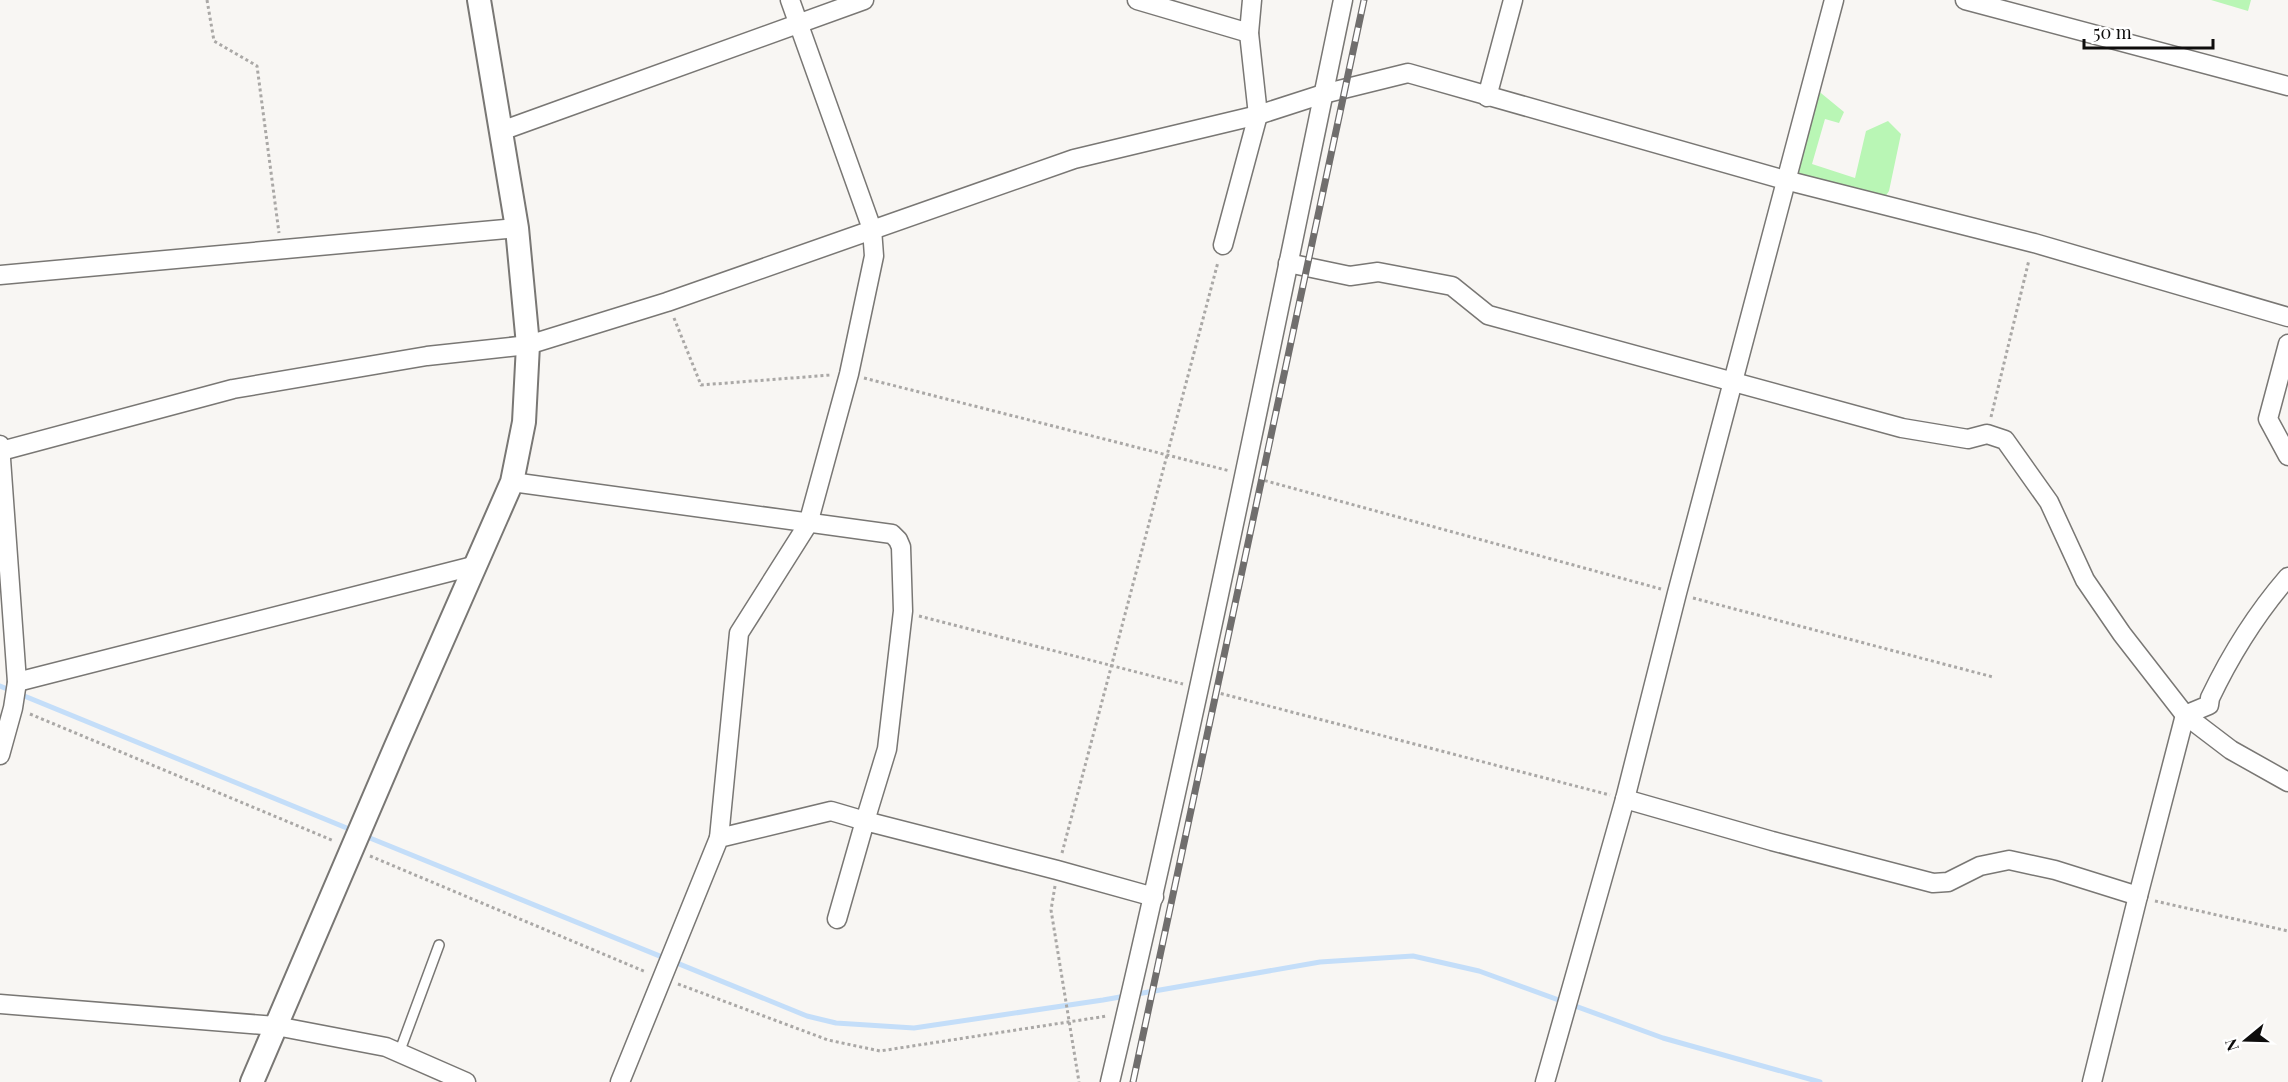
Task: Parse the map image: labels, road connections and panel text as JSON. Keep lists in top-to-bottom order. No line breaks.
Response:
{"scale_bar":"50 m","north":"left"}
